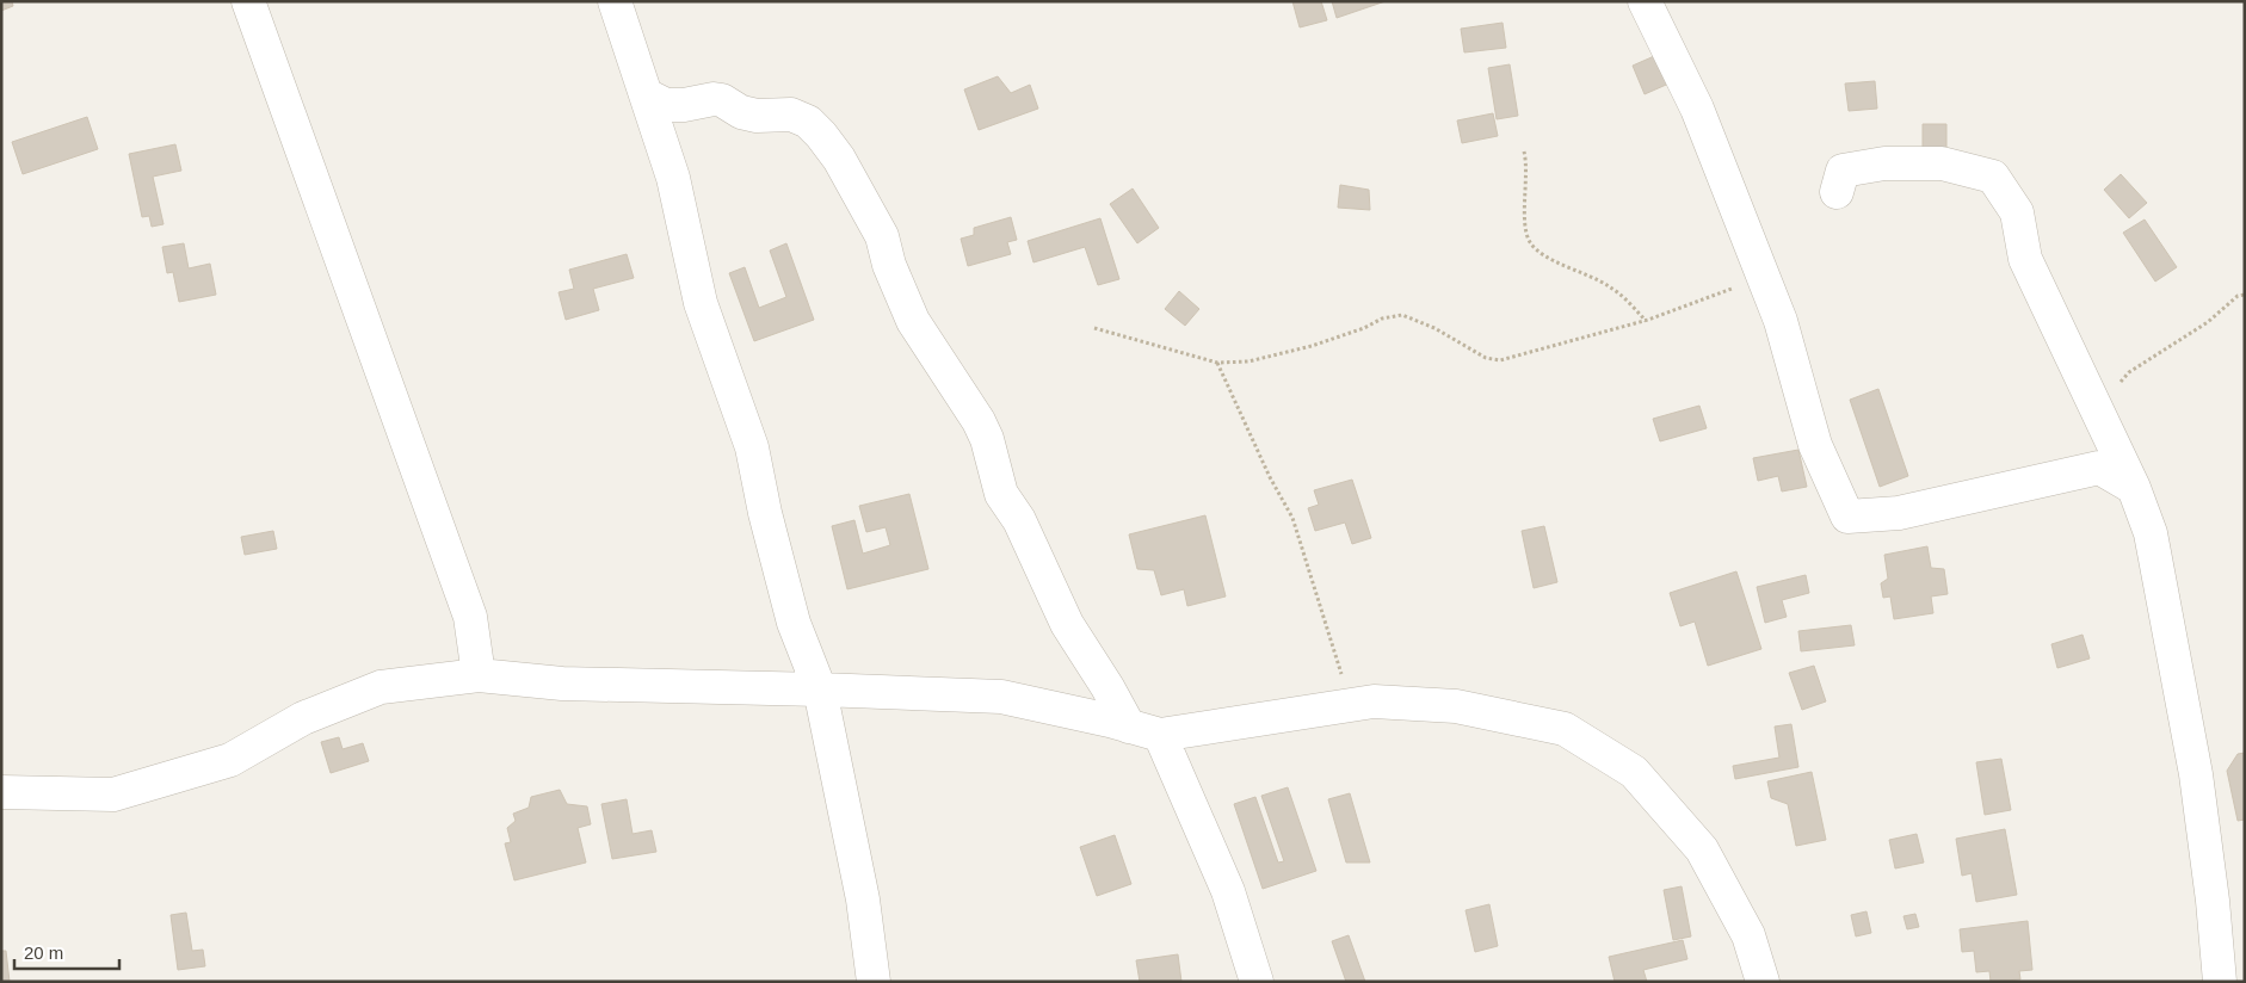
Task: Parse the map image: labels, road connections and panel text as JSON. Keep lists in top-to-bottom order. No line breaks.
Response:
{"scale_bar":"20 m"}
